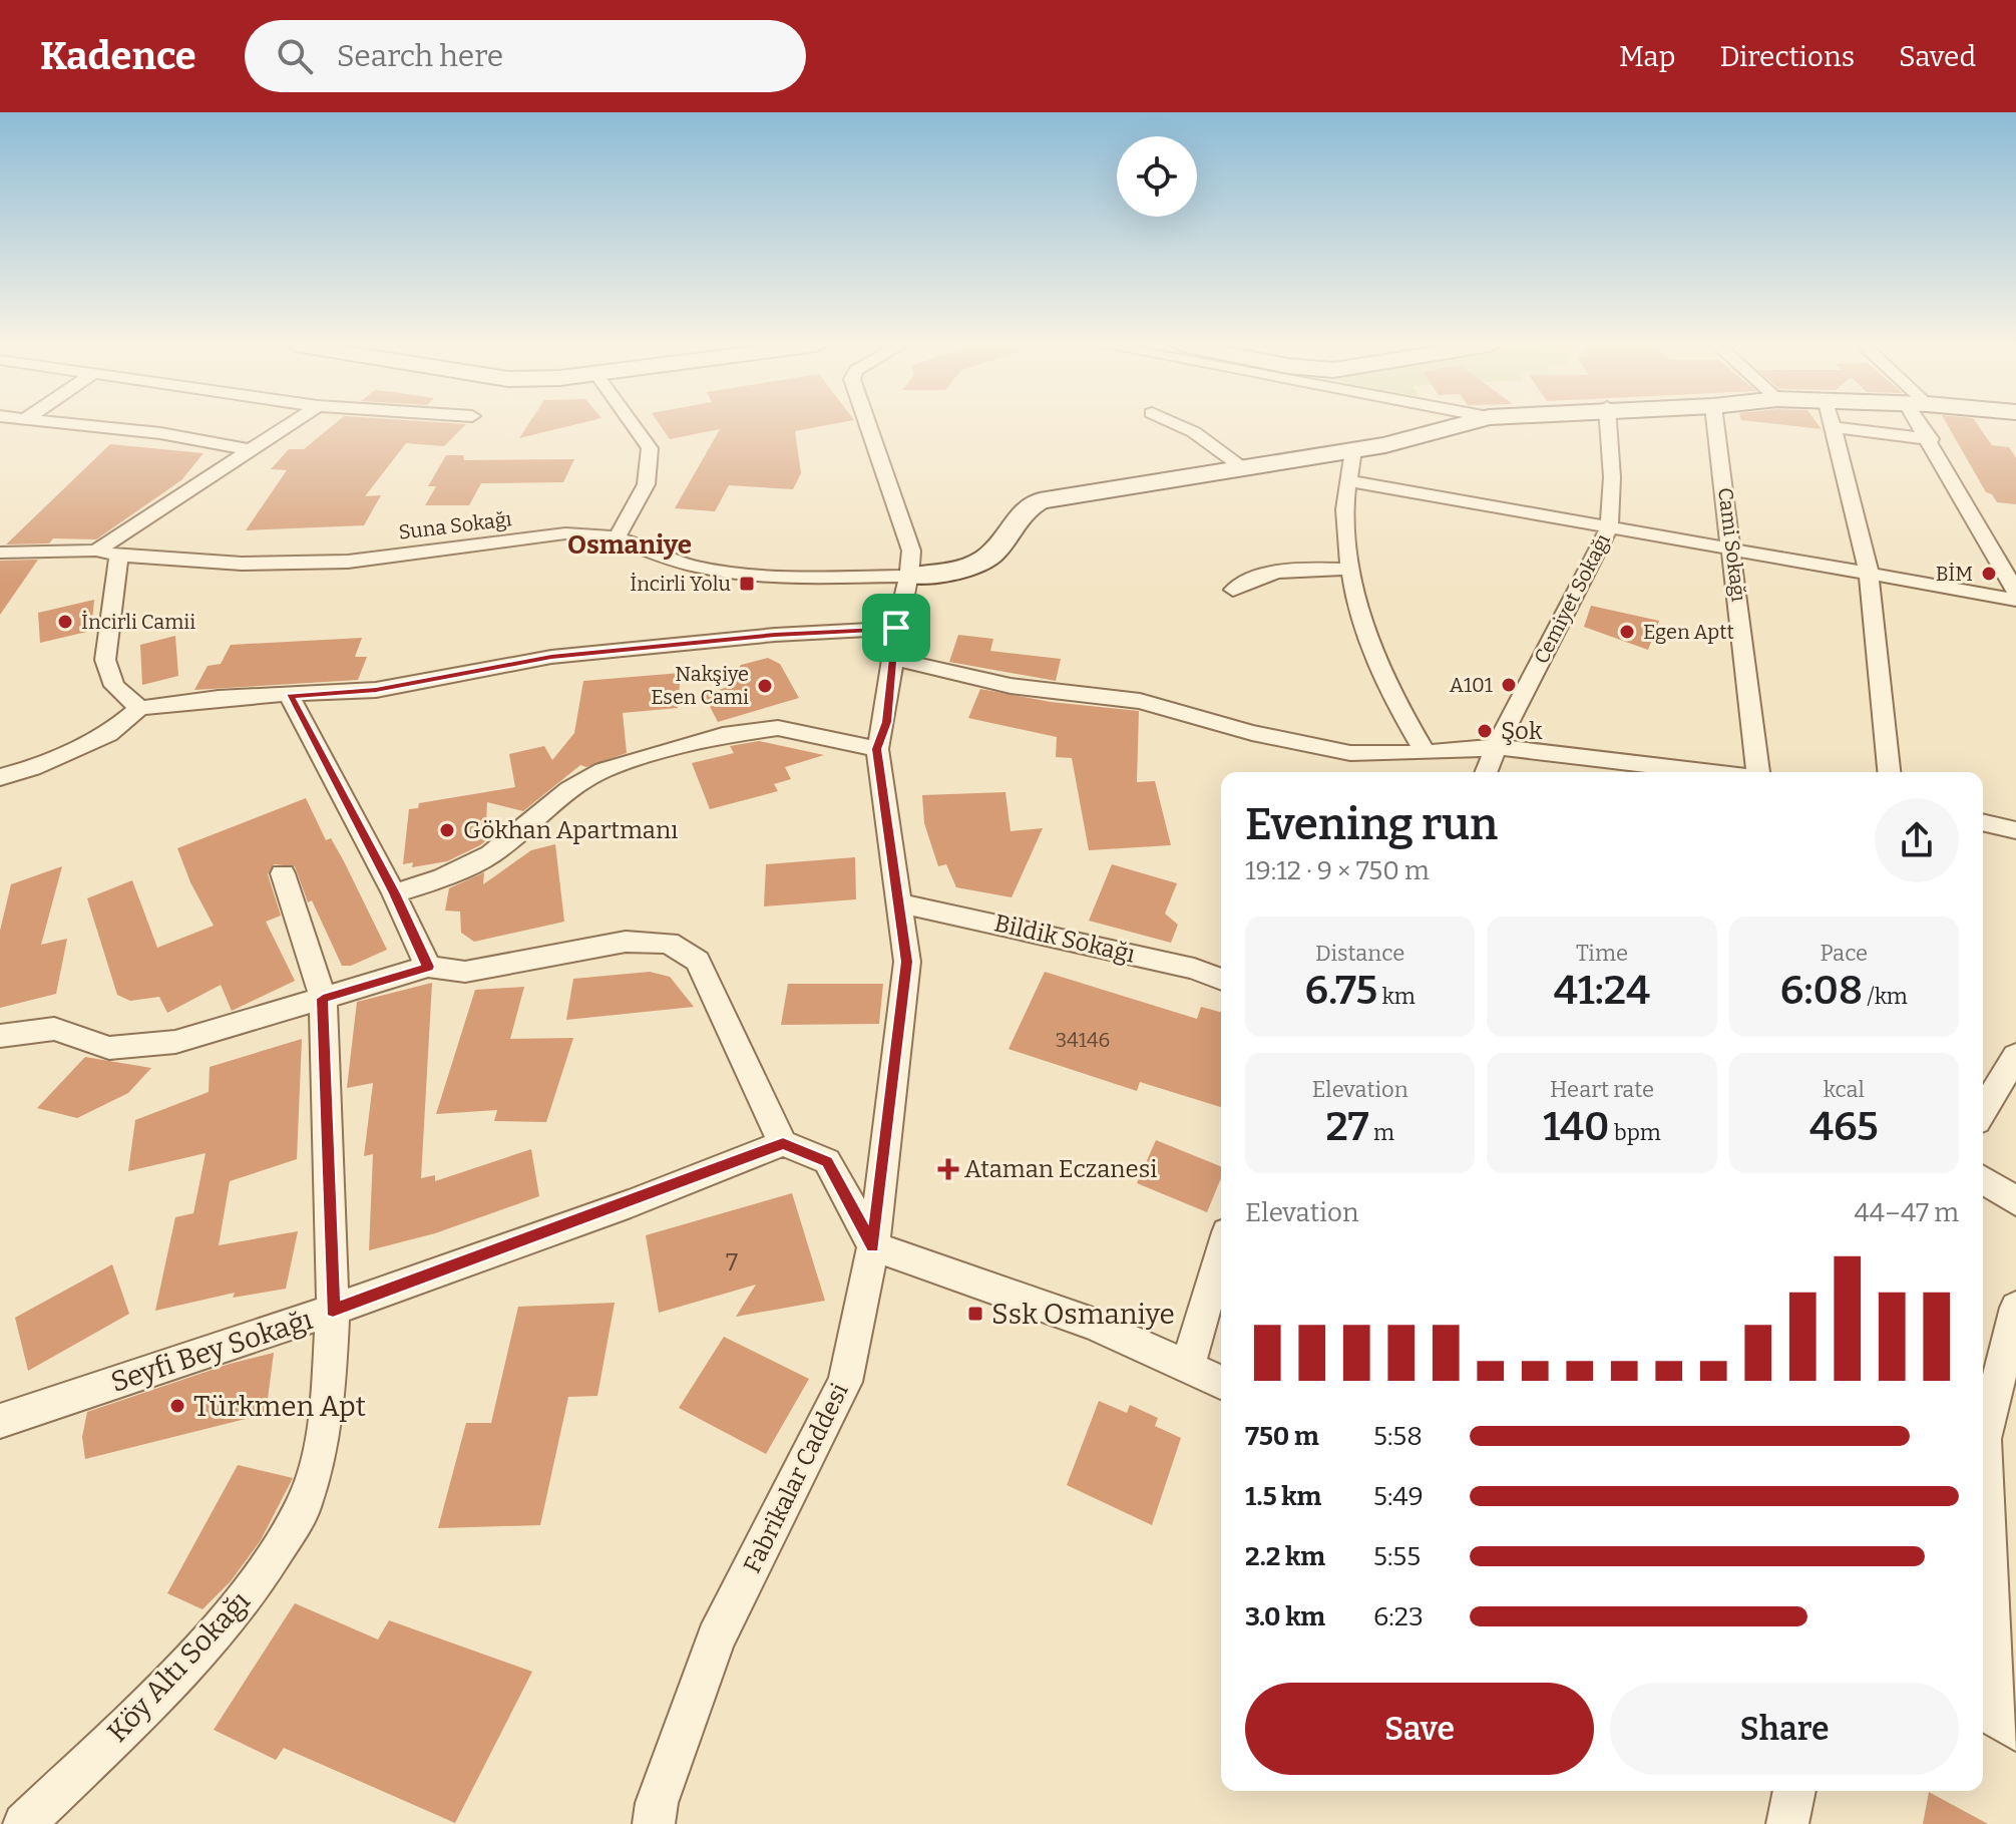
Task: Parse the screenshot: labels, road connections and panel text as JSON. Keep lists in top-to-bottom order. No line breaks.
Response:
{"streets":{"street":["Suna Sokağı","Cami Sokağı","Cemiyet Sokağı","Bildik Sokağı","Seyfi Bey Sokağı","Fabrikalar Caddesi","Köy Altı Sokağı"]},"crossings":[["Suna Sokağı","Fabrikalar Caddesi"],["Bildik Sokağı","Fabrikalar Caddesi"],["Seyfi Bey Sokağı","Köy Altı Sokağı"]],"districts":["Osmaniye"],"places":{"other":["BİM","İncirli Camii","Egen Aptt","A101","Nakşiye Esen Cami","Şok","Gökhan Apartmanı","Türkmen Apt"],"transit":["İncirli Yolu","Ssk Osmaniye"],"health":["Ataman Eczanesi"]},"house_numbers":["34146","7"],"page":{"header":"Kadence","search":"Search here","nav":["Map","Directions","Saved"],"heading":["Evening run","19:12 · 9 × 750 m"],"stats":[["Distance","6.75 km"],["Time","41:24"],["Pace","6:08 /km"],["Elevation","27 m"],["Heart rate","140 bpm"],["kcal","465"]],"chart":["Elevation","44–47 m"],"list":[{"name":"750 m","note":"5:58"},{"name":"1.5 km","note":"5:49"},{"name":"2.2 km","note":"5:55"},{"name":"3.0 km","note":"6:23"}],"buttons":["Save","Share"]}}
